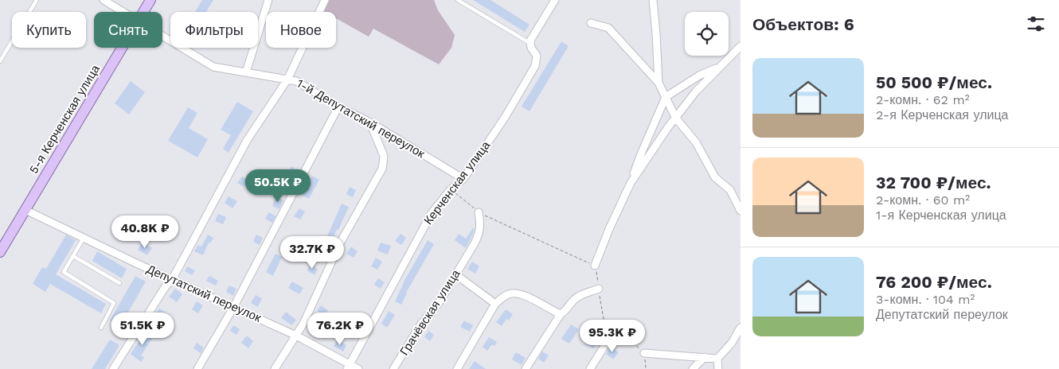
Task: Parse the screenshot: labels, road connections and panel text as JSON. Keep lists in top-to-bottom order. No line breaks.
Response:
{"streets":{"main road":["5-я Керченская улица"],"street":["1-й Депутатский переулок","Керченская улица","Депутатский переулок","Грачёвская улица"]},"crossings":[["1-й Депутатский переулок","Керченская улица"],["5-я Керченская улица","Депутатский переулок"],["Керченская улица","Депутатский переулок"]],"page":{"heading":"Объектов: 6","chip":["Купить","Снять","Фильтры","Новое"],"list":[{"name":"50 500 ₽/мес.","note":"2-комн. · 62 m² · 2-я Керченская улица"},{"name":"32 700 ₽/мес.","note":"2-комн. · 60 m² · 1-я Керченская улица"},{"name":"76 200 ₽/мес.","note":"3-комн. · 104 m² · Депутатский переулок"}],"price":["50.5K ₽","40.8K ₽","32.7K ₽","51.5K ₽","76.2K ₽","95.3K ₽"]}}
